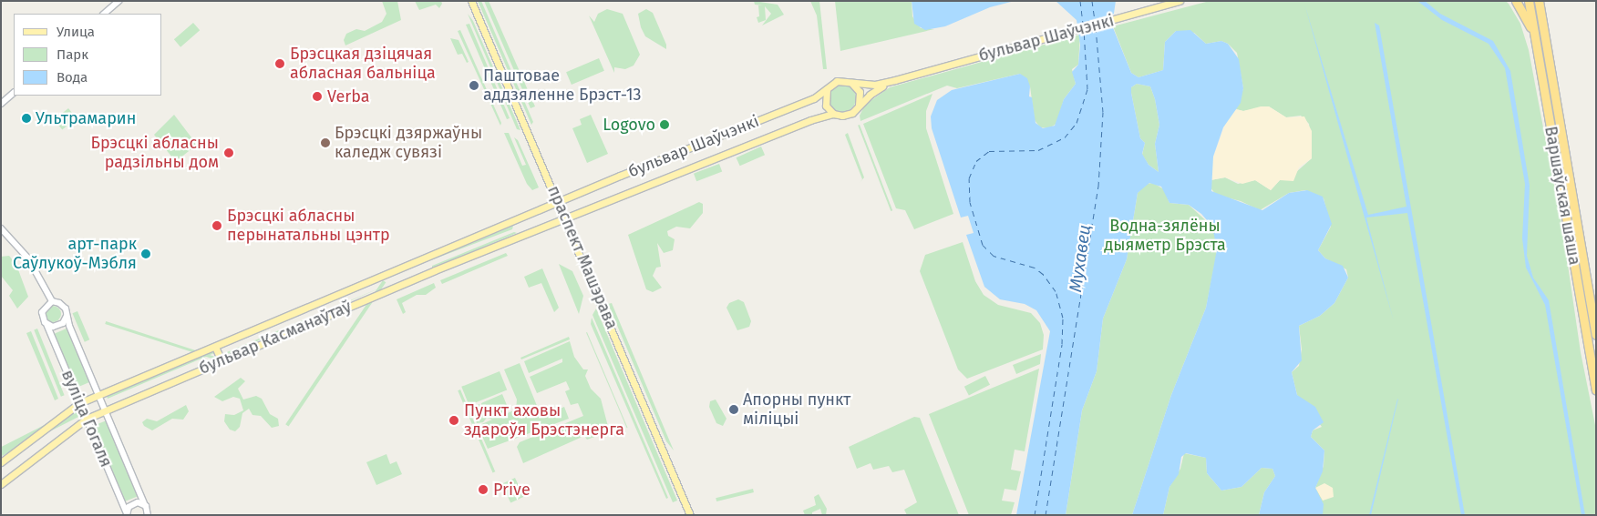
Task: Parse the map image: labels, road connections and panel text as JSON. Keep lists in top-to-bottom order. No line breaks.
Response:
{"streets":{"highway":["Варшаўская шаша"],"main road":["бульвар Шаўчэнкі","праспект Машэрава","бульвар Касманаўтаў"],"street":["вуліца Гогаля"]},"crossings":[["бульвар Шаўчэнкі","праспект Машэрава"],["бульвар Шаўчэнкі","бульвар Касманаўтаў"],["праспект Машэрава","бульвар Касманаўтаў"],["бульвар Касманаўтаў","вуліца Гогаля"]],"water":["Мухавец"],"parks":["Водна-зялёны дыяметр Брэста"],"places":["Брэсцкая дзіцячая абласная бальніца","Паштовае аддзяленне Брэст-13","Verba","Ультрамарин","Logovo","Брэсцкі дзяржаўны каледж сувязі","Брэсцкі абласны радзільны дом","Брэсцкі абласны перынатальны цэнтр","арт-парк Саўлукоў-Мэбля","Апорны пункт міліцыі","Пункт аховы здароўя Брэстэнерга","Prive"],"legend":["Улица","Парк","Вода"]}
